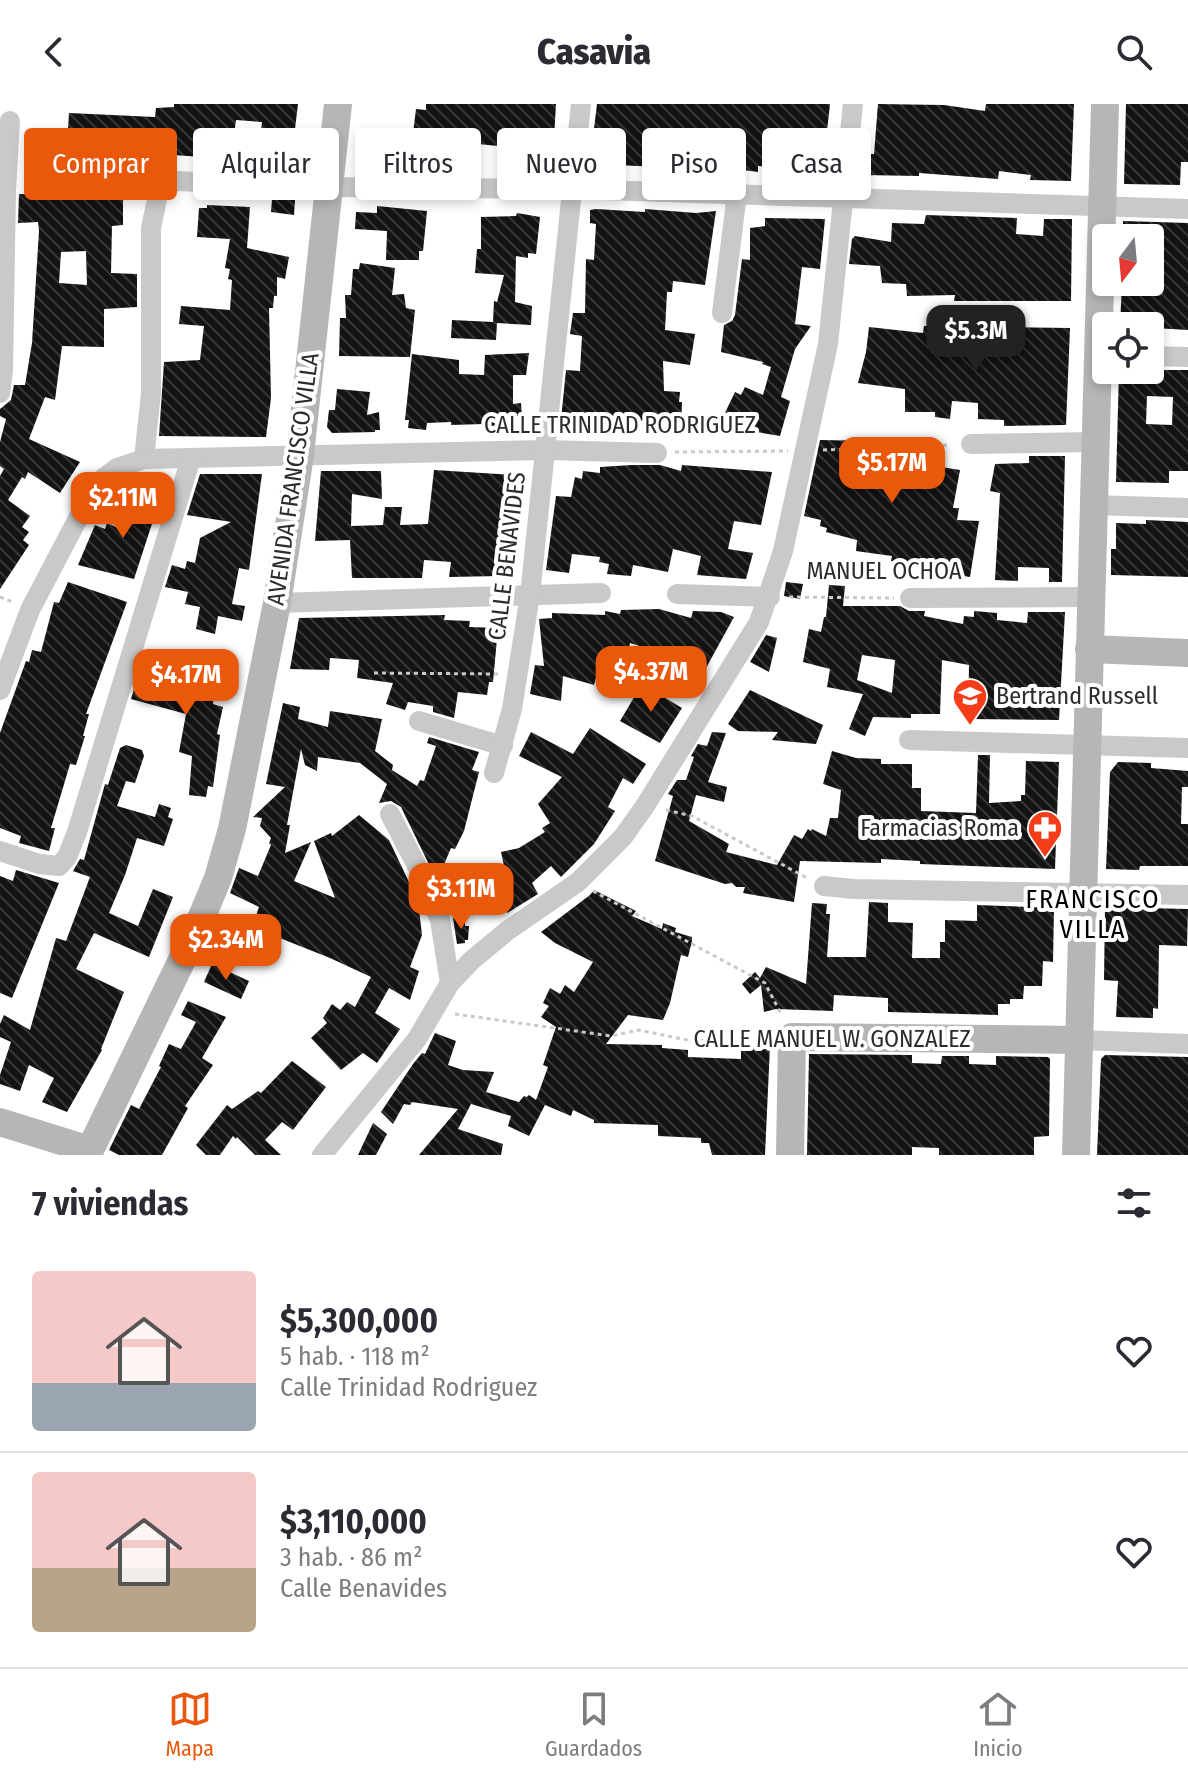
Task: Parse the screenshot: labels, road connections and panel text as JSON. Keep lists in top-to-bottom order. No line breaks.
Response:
{"streets":{"main road":["AVENIDA FRANCISCO VILLA","CALLE MANUEL W. GONZALEZ"],"street":["CALLE TRINIDAD RODRIGUEZ","CALLE BENAVIDES","MANUEL OCHOA"]},"crossings":[["CALLE TRINIDAD RODRIGUEZ","AVENIDA FRANCISCO VILLA"],["CALLE TRINIDAD RODRIGUEZ","CALLE BENAVIDES"]],"districts":["FRANCISCO VILLA"],"places":{"school or university":["Bertrand Russell"],"pharmacy":["Farmacias Roma"]},"north":"bottom","page":{"header":"Casavia","chip":["Comprar","Alquilar","Filtros","Nuevo","Piso","Casa"],"price":["$5.3M","$5.17M","$2.11M","$4.37M","$4.17M","$3.11M","$2.34M"],"heading":"7 viviendas","list":[{"name":"$5,300,000","note":"5 hab. · 118 m² · Calle Trinidad Rodriguez"},{"name":"$3,110,000","note":"3 hab. · 86 m² · Calle Benavides"}],"tabs":["Mapa","Guardados","Inicio"]}}
